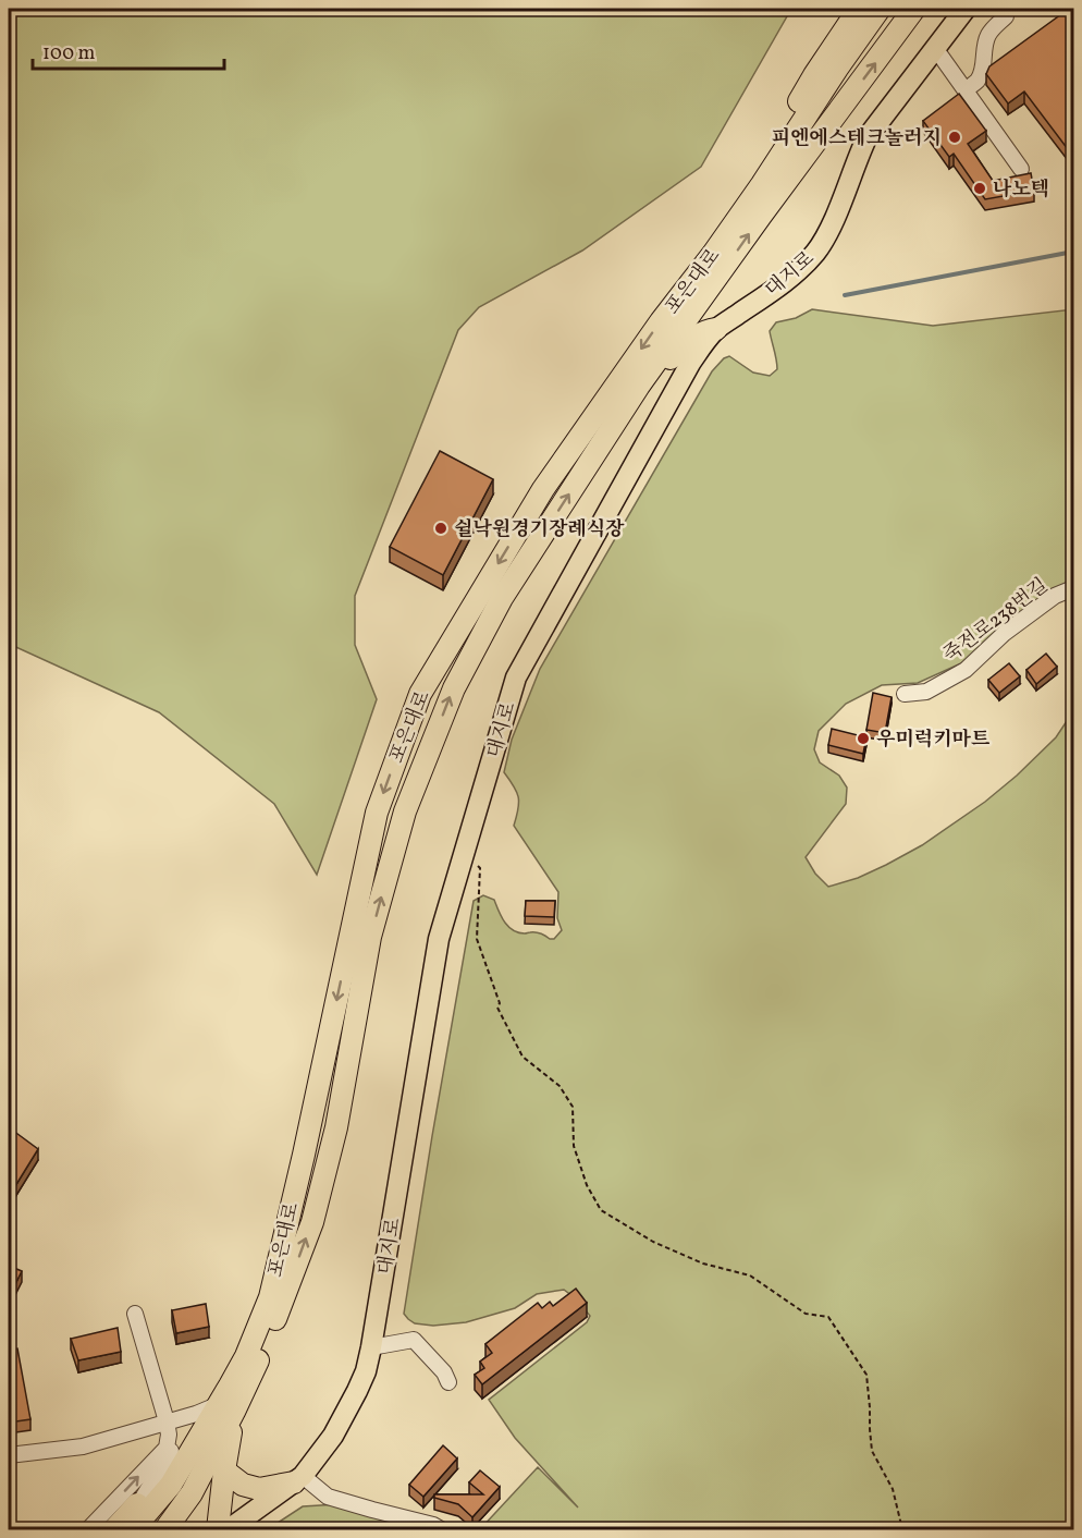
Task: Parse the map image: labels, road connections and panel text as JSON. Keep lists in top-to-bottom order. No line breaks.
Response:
{"streets":{"highway":["포은대로"],"main road":["대지로"],"street":["죽전로238번길"]},"places":["피엔에스테크놀러지","나노텍","쉴낙원경기장례식장","우미럭키마트"],"scale_bar":"100 m"}
